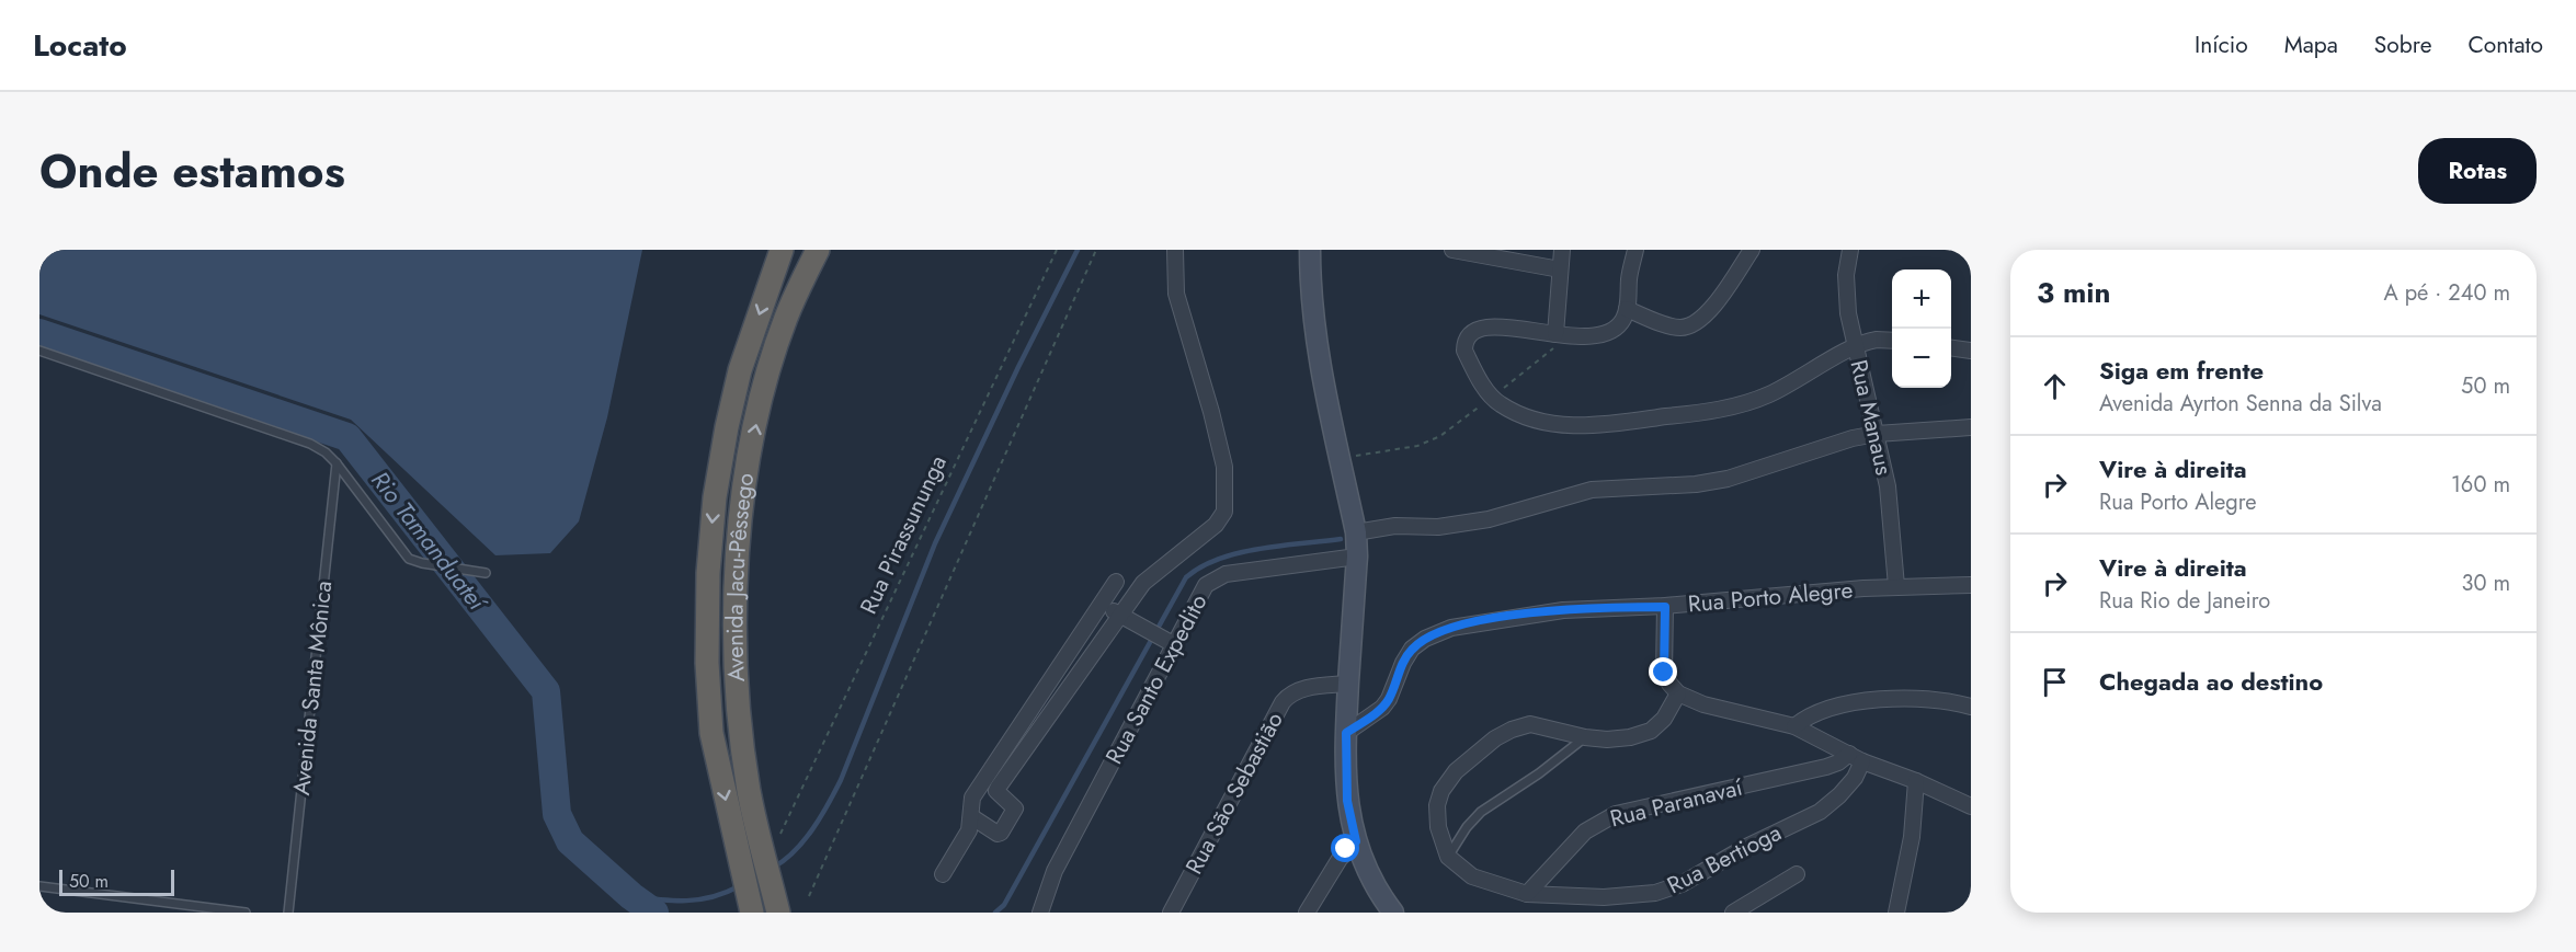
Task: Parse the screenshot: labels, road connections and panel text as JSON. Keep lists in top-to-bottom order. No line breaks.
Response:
{"streets":{"highway":["Avenida Jacu-Pêssego"],"street":["Rua Manaus","Rua Porto Alegre","Rua Santo Expedito","Rua São Sebastião","Rua Paranavaí","Rua Bertioga"],"lane":["Avenida Santa Mônica"],"path":["Rua Pirassununga"]},"crossings":[["Rua Manaus","Rua Porto Alegre"],["Rua Paranavaí","Rua Bertioga"]],"water":["Rio Tamanduateí"],"scale_bar":"50 m","page":{"header":"Locato","nav":["Início","Mapa","Sobre","Contato"],"title":"Onde estamos","buttons":"Rotas","heading":["3 min","A pé · 240 m"],"map_buttons":["+","−"],"list":[["Siga em frente","Avenida Ayrton Senna da Silva","50 m"],["Vire à direita","Rua Porto Alegre","160 m"],["Vire à direita","Rua Rio de Janeiro","30 m"],"Chegada ao destino"],"scale":"50 m"}}
